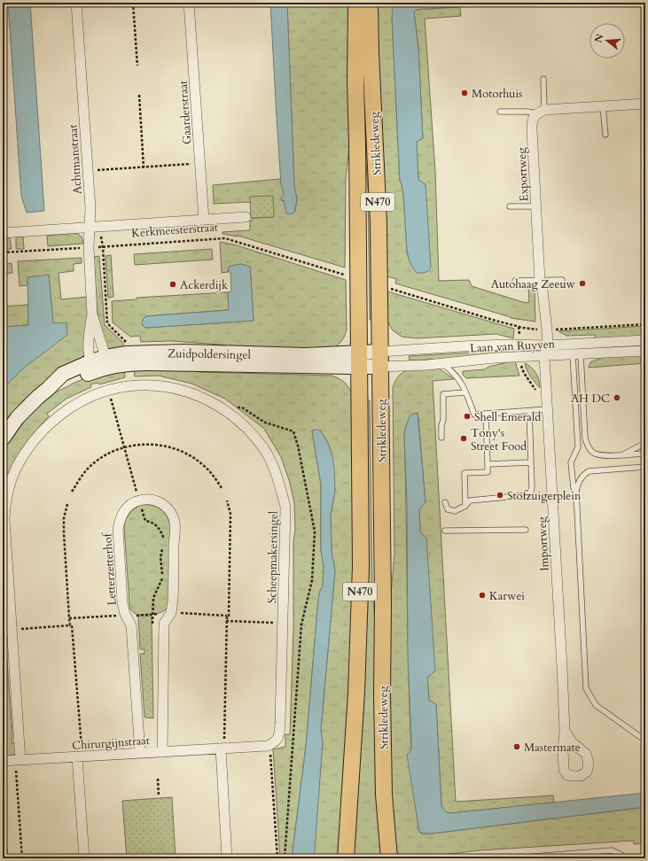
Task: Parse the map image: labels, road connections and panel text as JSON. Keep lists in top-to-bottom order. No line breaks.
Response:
{"streets":{"main road":["Strikledeweg","N470"],"street":["Gaarderstraat","Achtmanstraat","Exportweg","Kerkmeesterstraat","Laan van Ruyven","Zuidpoldersingel","Importweg","Scheepmakersingel","Letterzetterhof","Chirurgijnstraat"]},"crossings":[["Gaarderstraat","Kerkmeesterstraat"],["Strikledeweg","Laan van Ruyven"],["Strikledeweg","Zuidpoldersingel"],["Achtmanstraat","Kerkmeesterstraat"],["Achtmanstraat","Zuidpoldersingel"],["Exportweg","Laan van Ruyven"],["Laan van Ruyven","Zuidpoldersingel"],["Laan van Ruyven","Importweg"],["Scheepmakersingel","Chirurgijnstraat"],["Letterzetterhof","Chirurgijnstraat"]],"places":["Motorhuis","Autohaag Zeeuw","Ackerdijk","AH DC","Shell Emerald","Tony's Street Food","Stofzuigerplein","Karwei","Mastermate"],"north":"left"}
